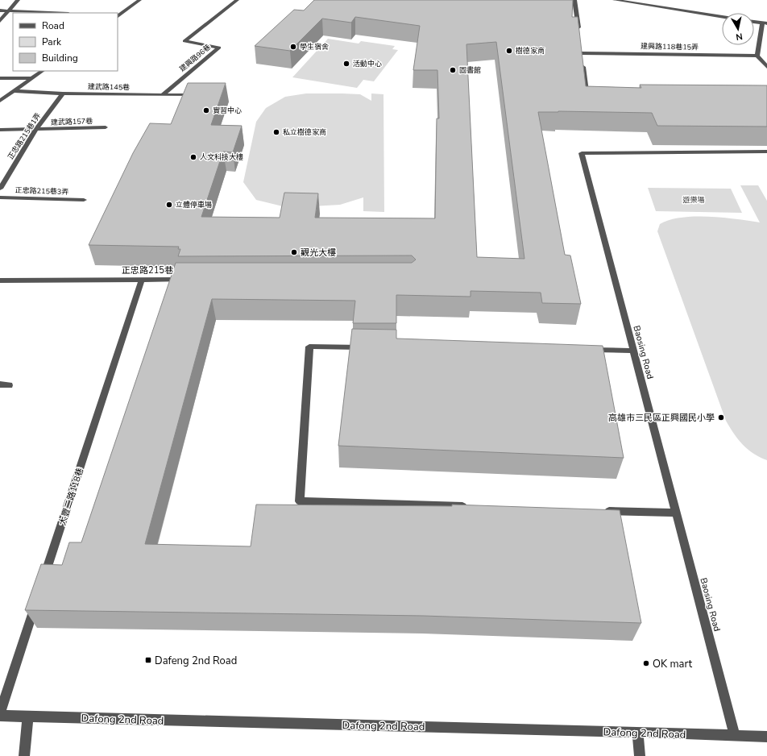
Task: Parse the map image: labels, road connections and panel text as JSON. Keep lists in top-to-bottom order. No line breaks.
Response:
{"streets":{"street":["建興路118巷15弄","建興路96巷","建武路145巷","建武路157巷","正忠路215巷1弄","正忠路215巷3弄","正忠路215巷","Baosing Road","大豐二路118巷","Dafong 2nd Road"]},"crossings":[["建興路96巷","建武路145巷"],["建武路145巷","正忠路215巷1弄"],["建武路157巷","正忠路215巷1弄"],["正忠路215巷","大豐二路118巷"],["Baosing Road","Dafong 2nd Road"]],"parks":["遊樂場"],"places":{"other":["學生宿舍","樹德家商","活動中心","圖書館","實習中心","私立樹德家商","人文科技大樓","立體停車場","觀光大樓","高雄市三民區正興國民小學","OK mart"],"transit":["Dafeng 2nd Road"]},"legend":["Road","Park","Building"],"north":"bottom"}
